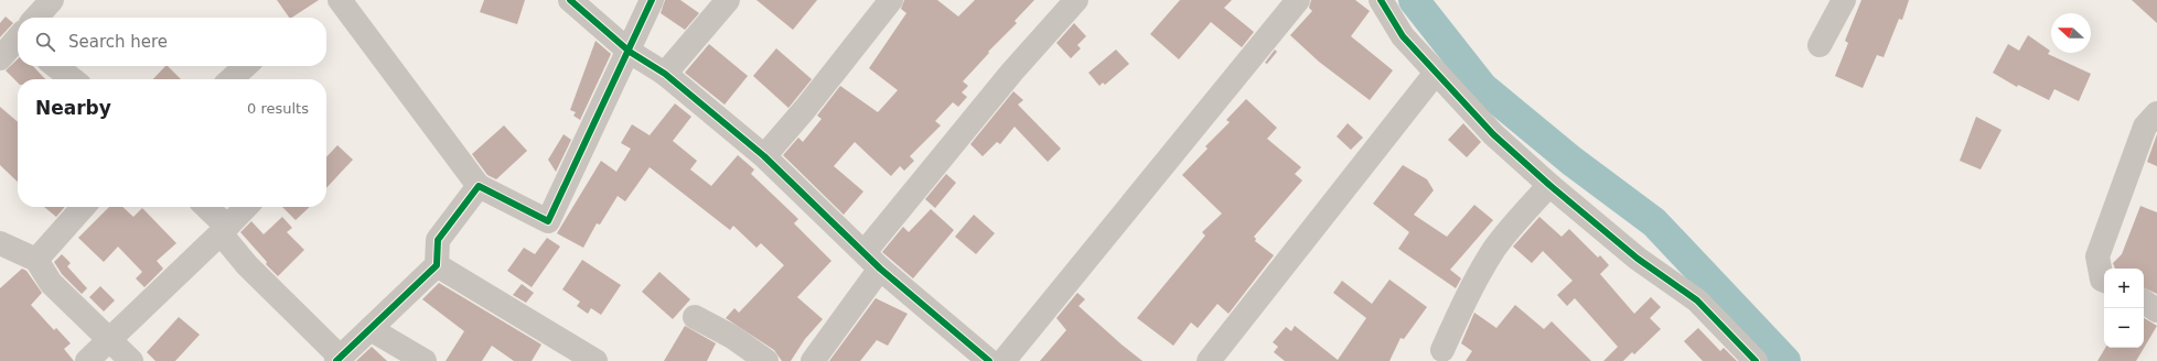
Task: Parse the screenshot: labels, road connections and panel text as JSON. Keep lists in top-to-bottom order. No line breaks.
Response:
{"north":"left","page":{"search":"Search here","heading":["Nearby","0 results"],"map_buttons":["+","−"]}}
